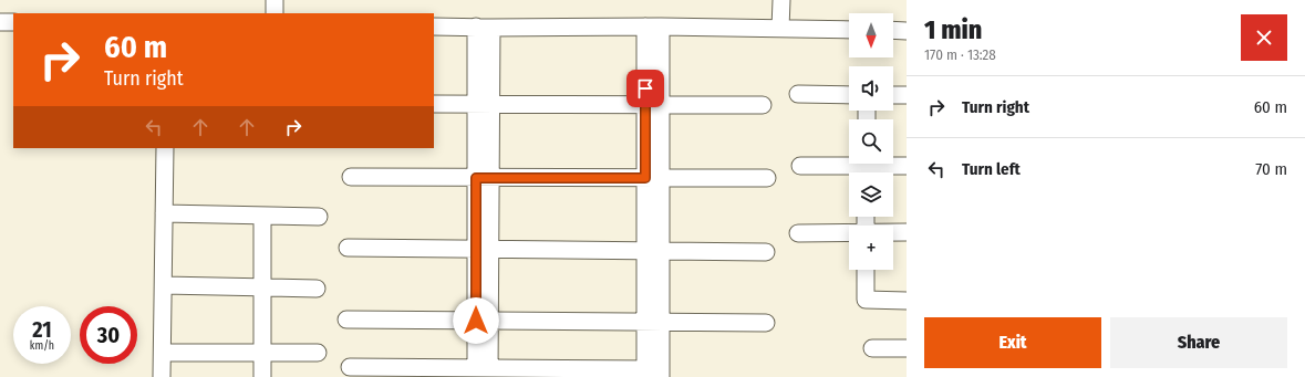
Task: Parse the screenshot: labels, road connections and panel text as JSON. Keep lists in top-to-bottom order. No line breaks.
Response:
{"north":"bottom","page":{"heading":["1 min","170 m · 13:28"],"map_buttons":"+","turn":["60 m","Turn right"],"list":[{"name":"Turn right","value":"60 m"},{"name":"Turn left","value":"70 m"}],"speed":"21 km/h","limit":"30","buttons":["Exit","Share"]}}
